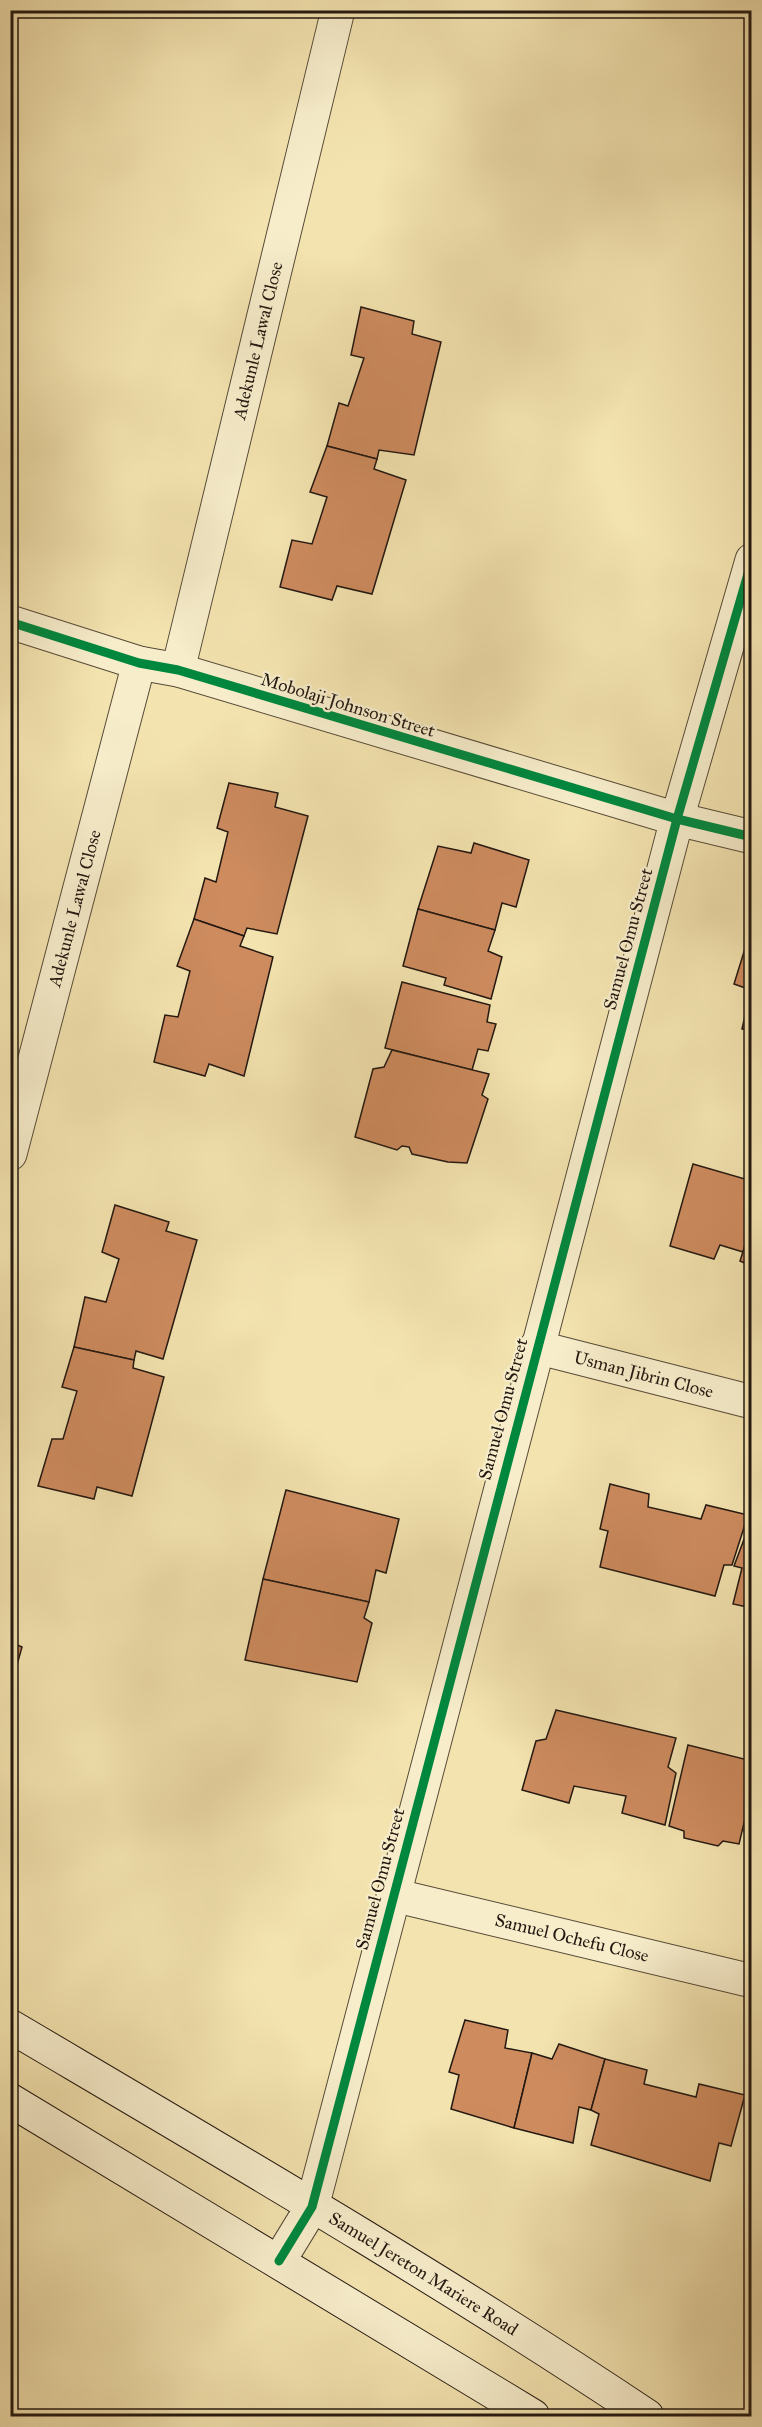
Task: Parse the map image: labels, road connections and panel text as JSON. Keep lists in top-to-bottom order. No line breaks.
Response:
{"streets":{"street":["Adekunle Lawal Close","Mobolaji Johnson Street","Samuel Omu Street","Usman Jibrin Close","Samuel Ochefu Close","Samuel Jereton Mariere Road"]},"crossings":[["Adekunle Lawal Close","Mobolaji Johnson Street"],["Mobolaji Johnson Street","Samuel Omu Street"],["Samuel Omu Street","Usman Jibrin Close"],["Samuel Omu Street","Samuel Ochefu Close"],["Samuel Omu Street","Samuel Jereton Mariere Road"]]}
